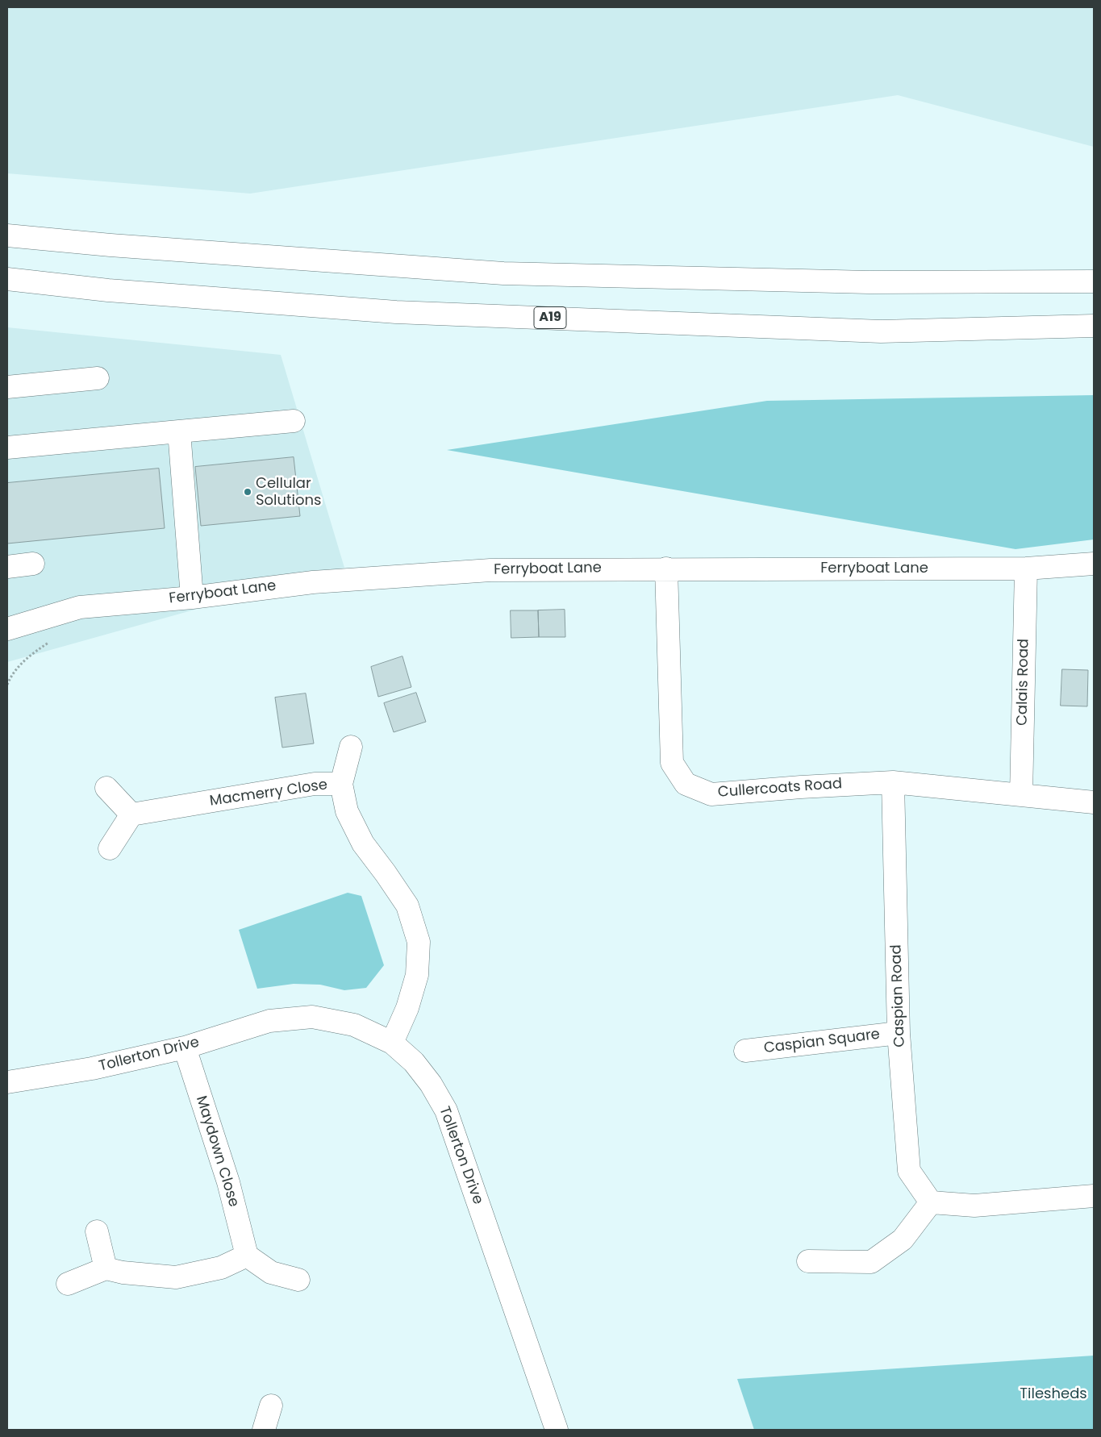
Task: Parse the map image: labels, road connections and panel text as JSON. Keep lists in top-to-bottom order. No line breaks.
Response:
{"streets":{"main road":["A19","Ferryboat Lane","Calais Road","Cullercoats Road","Macmerry Close","Caspian Road","Caspian Square","Tollerton Drive","Maydown Close"]},"crossings":[["Ferryboat Lane","Calais Road"],["Ferryboat Lane","Cullercoats Road"],["Calais Road","Cullercoats Road"],["Cullercoats Road","Caspian Road"],["Macmerry Close","Tollerton Drive"],["Caspian Road","Caspian Square"],["Tollerton Drive","Maydown Close"]],"parks":["Tilesheds"],"places":["Cellular Solutions"]}
